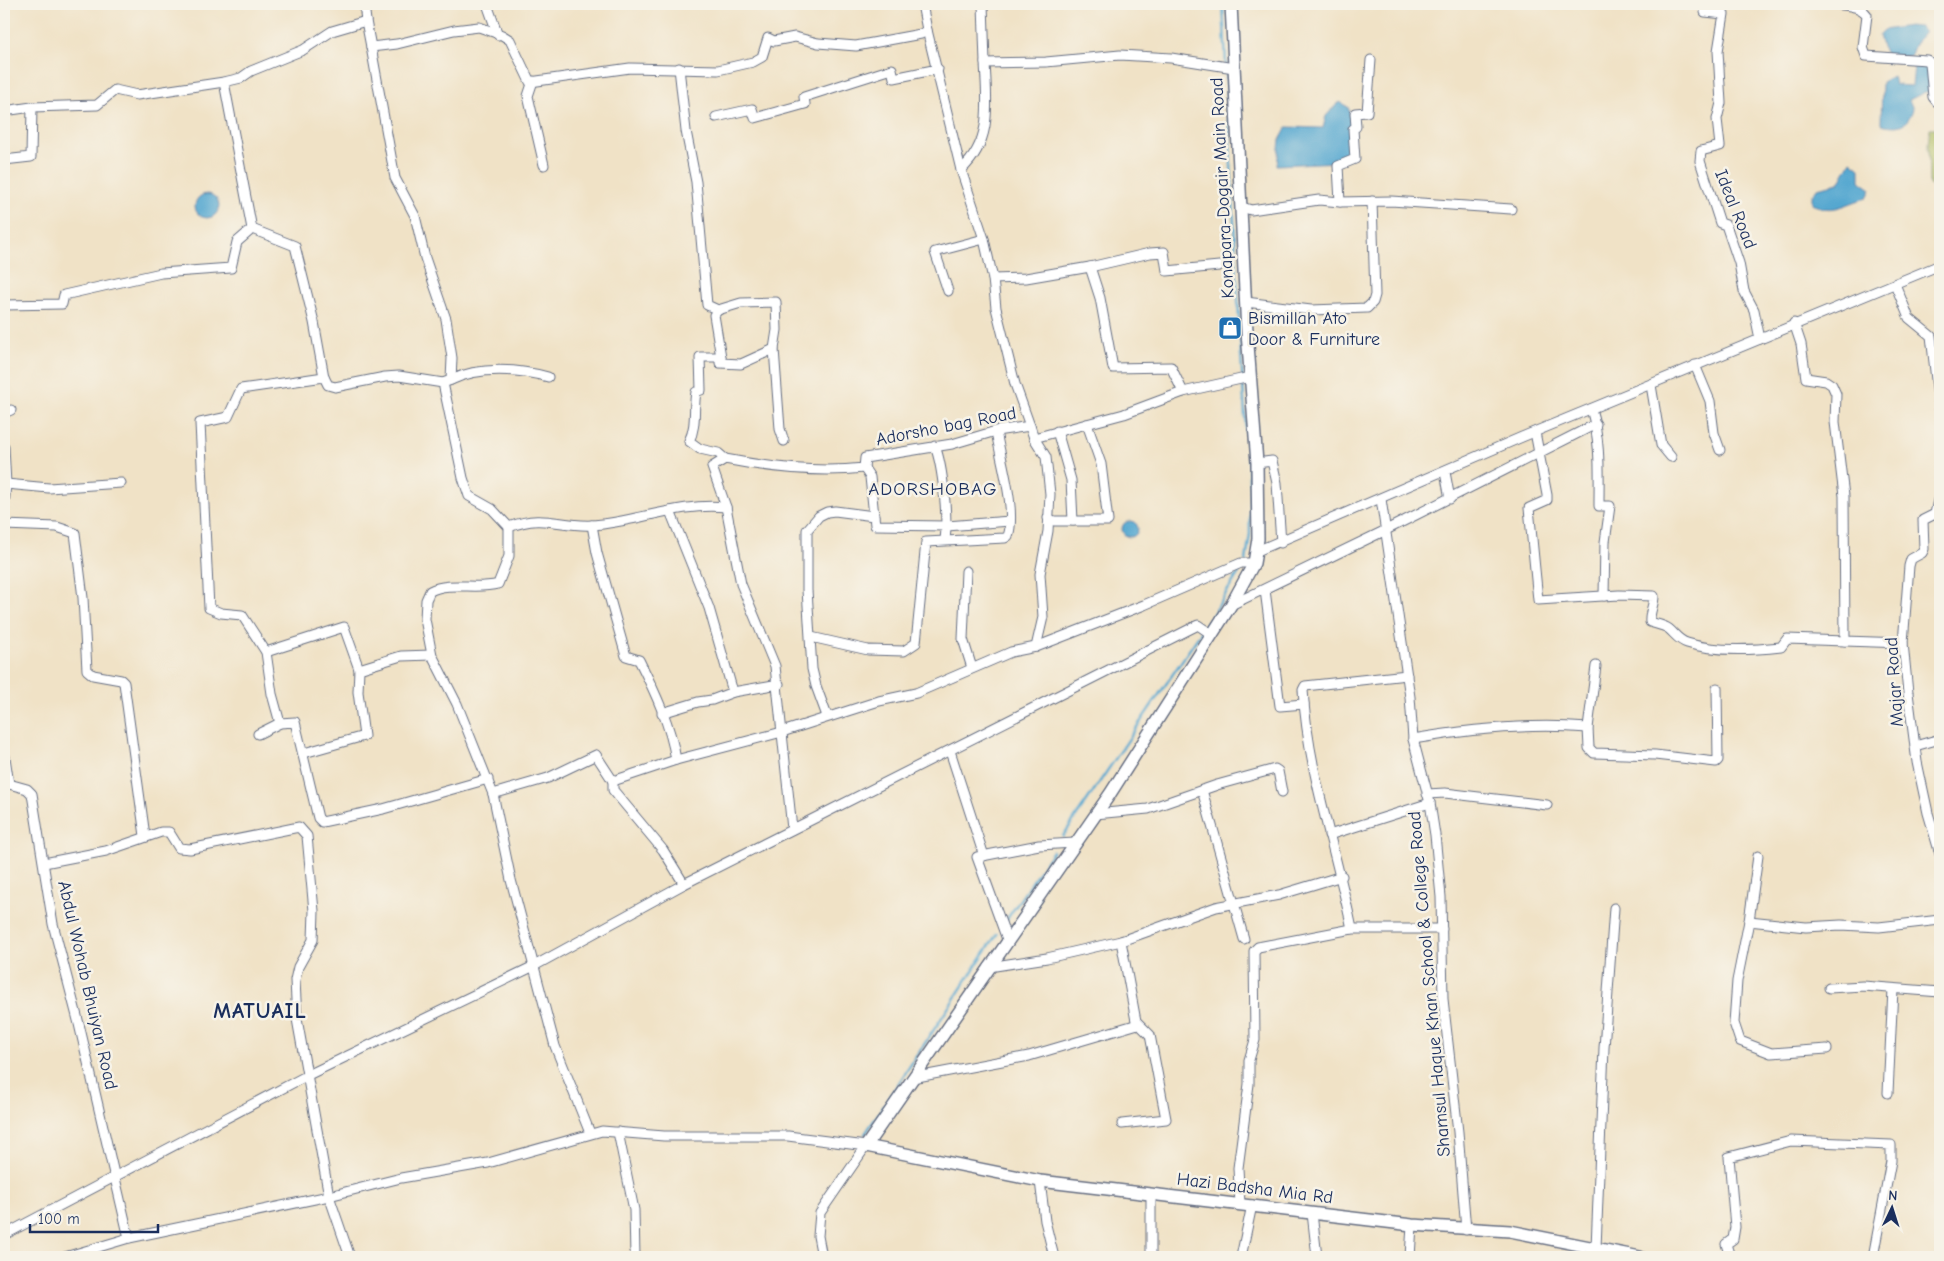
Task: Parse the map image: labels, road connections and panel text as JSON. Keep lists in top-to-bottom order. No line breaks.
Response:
{"streets":{"main road":["Konapara-Dogair Main Road","Hazi Badsha Mia Rd"],"street":["Ideal Road","Adorsho bag Road","Majar Road","Shamsul Haque Khan School & College Road","Abdul Wohab Bhuiyan Road"]},"crossings":[["Konapara-Dogair Main Road","Adorsho bag Road"],["Konapara-Dogair Main Road","Hazi Badsha Mia Rd"],["Shamsul Haque Khan School & College Road","Hazi Badsha Mia Rd"]],"districts":["ADORSHOBAG","MATUAIL"],"places":{"shop":["Bismillah Ato Door & Furniture"]},"scale_bar":"100 m","north":"top"}
